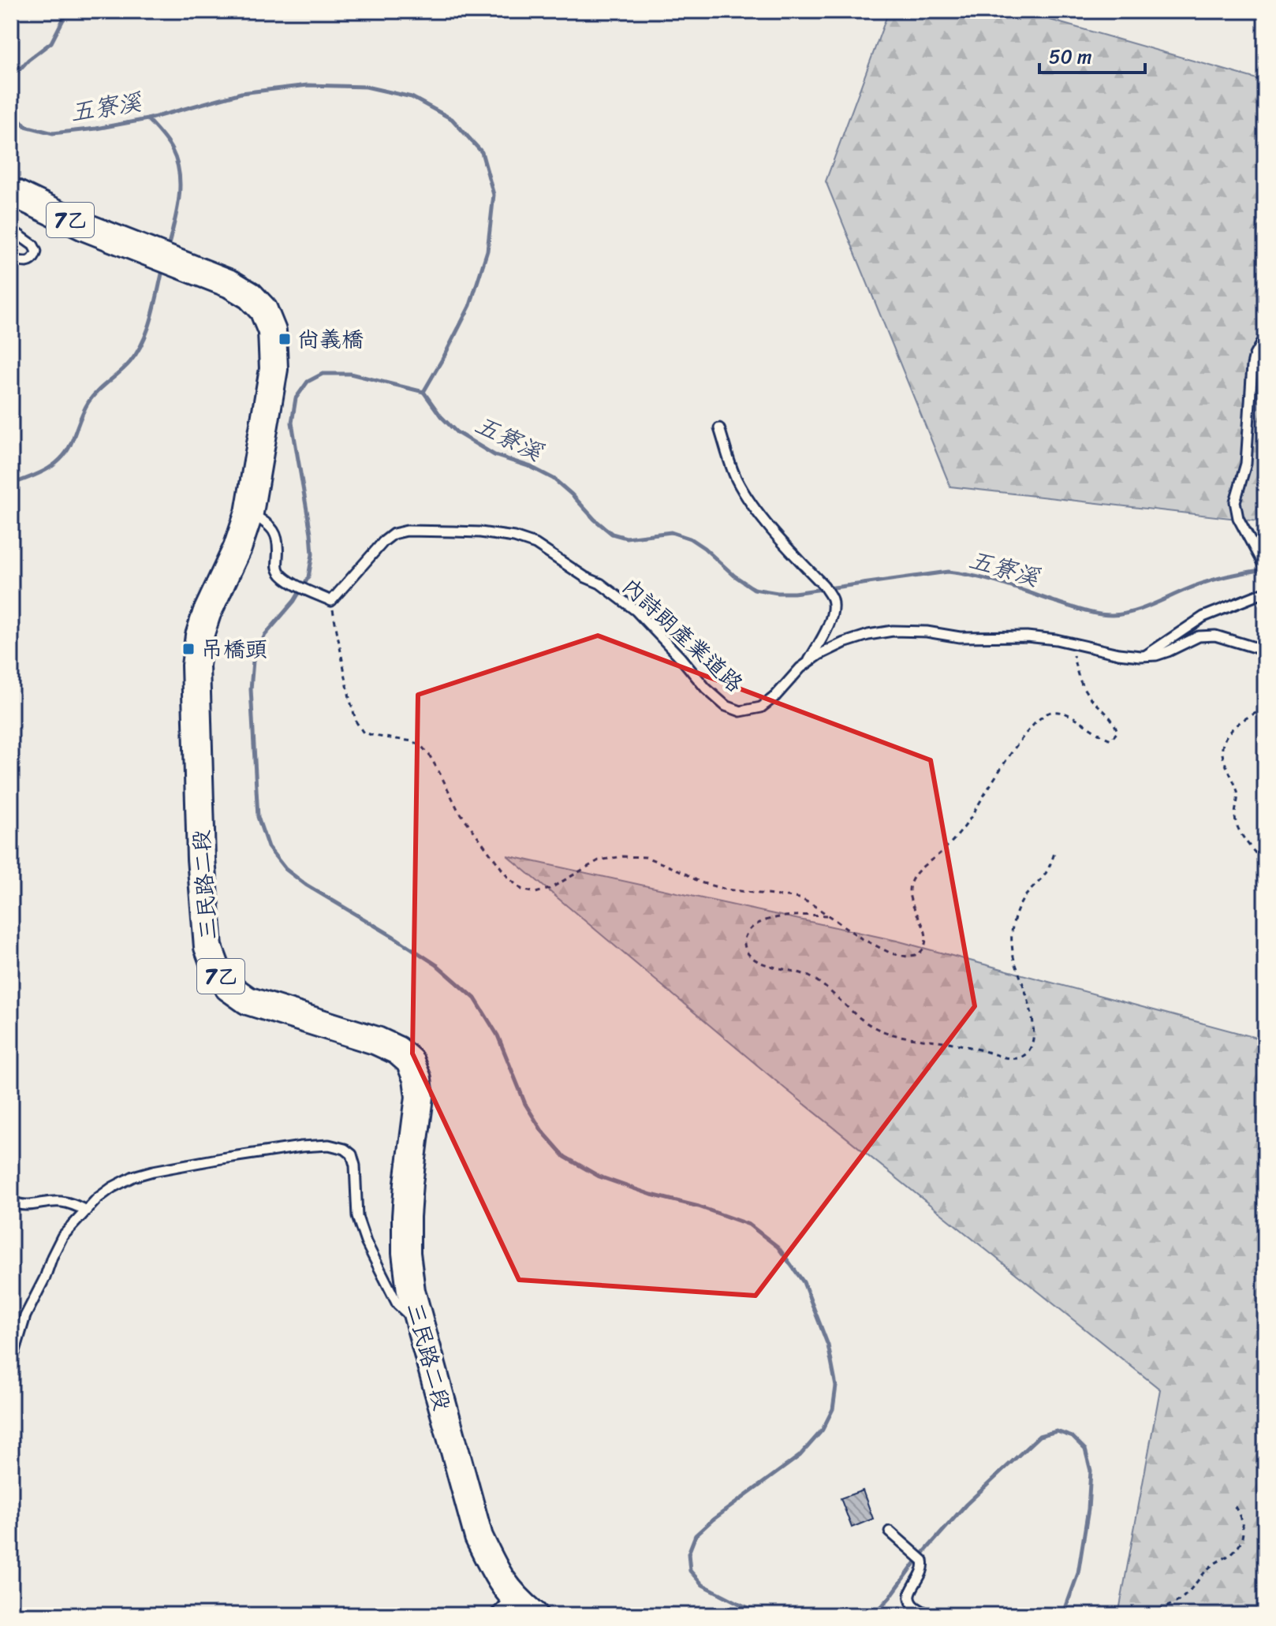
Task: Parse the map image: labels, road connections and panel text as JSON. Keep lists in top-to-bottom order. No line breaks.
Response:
{"streets":{"main road":["7乙","三民路二段"],"lane":["內詩朗產業道路"]},"crossings":[["7乙","三民路二段"]],"water":["五寮溪"],"places":{"transit":["尚義橋","吊橋頭"]},"scale_bar":"50 m"}
